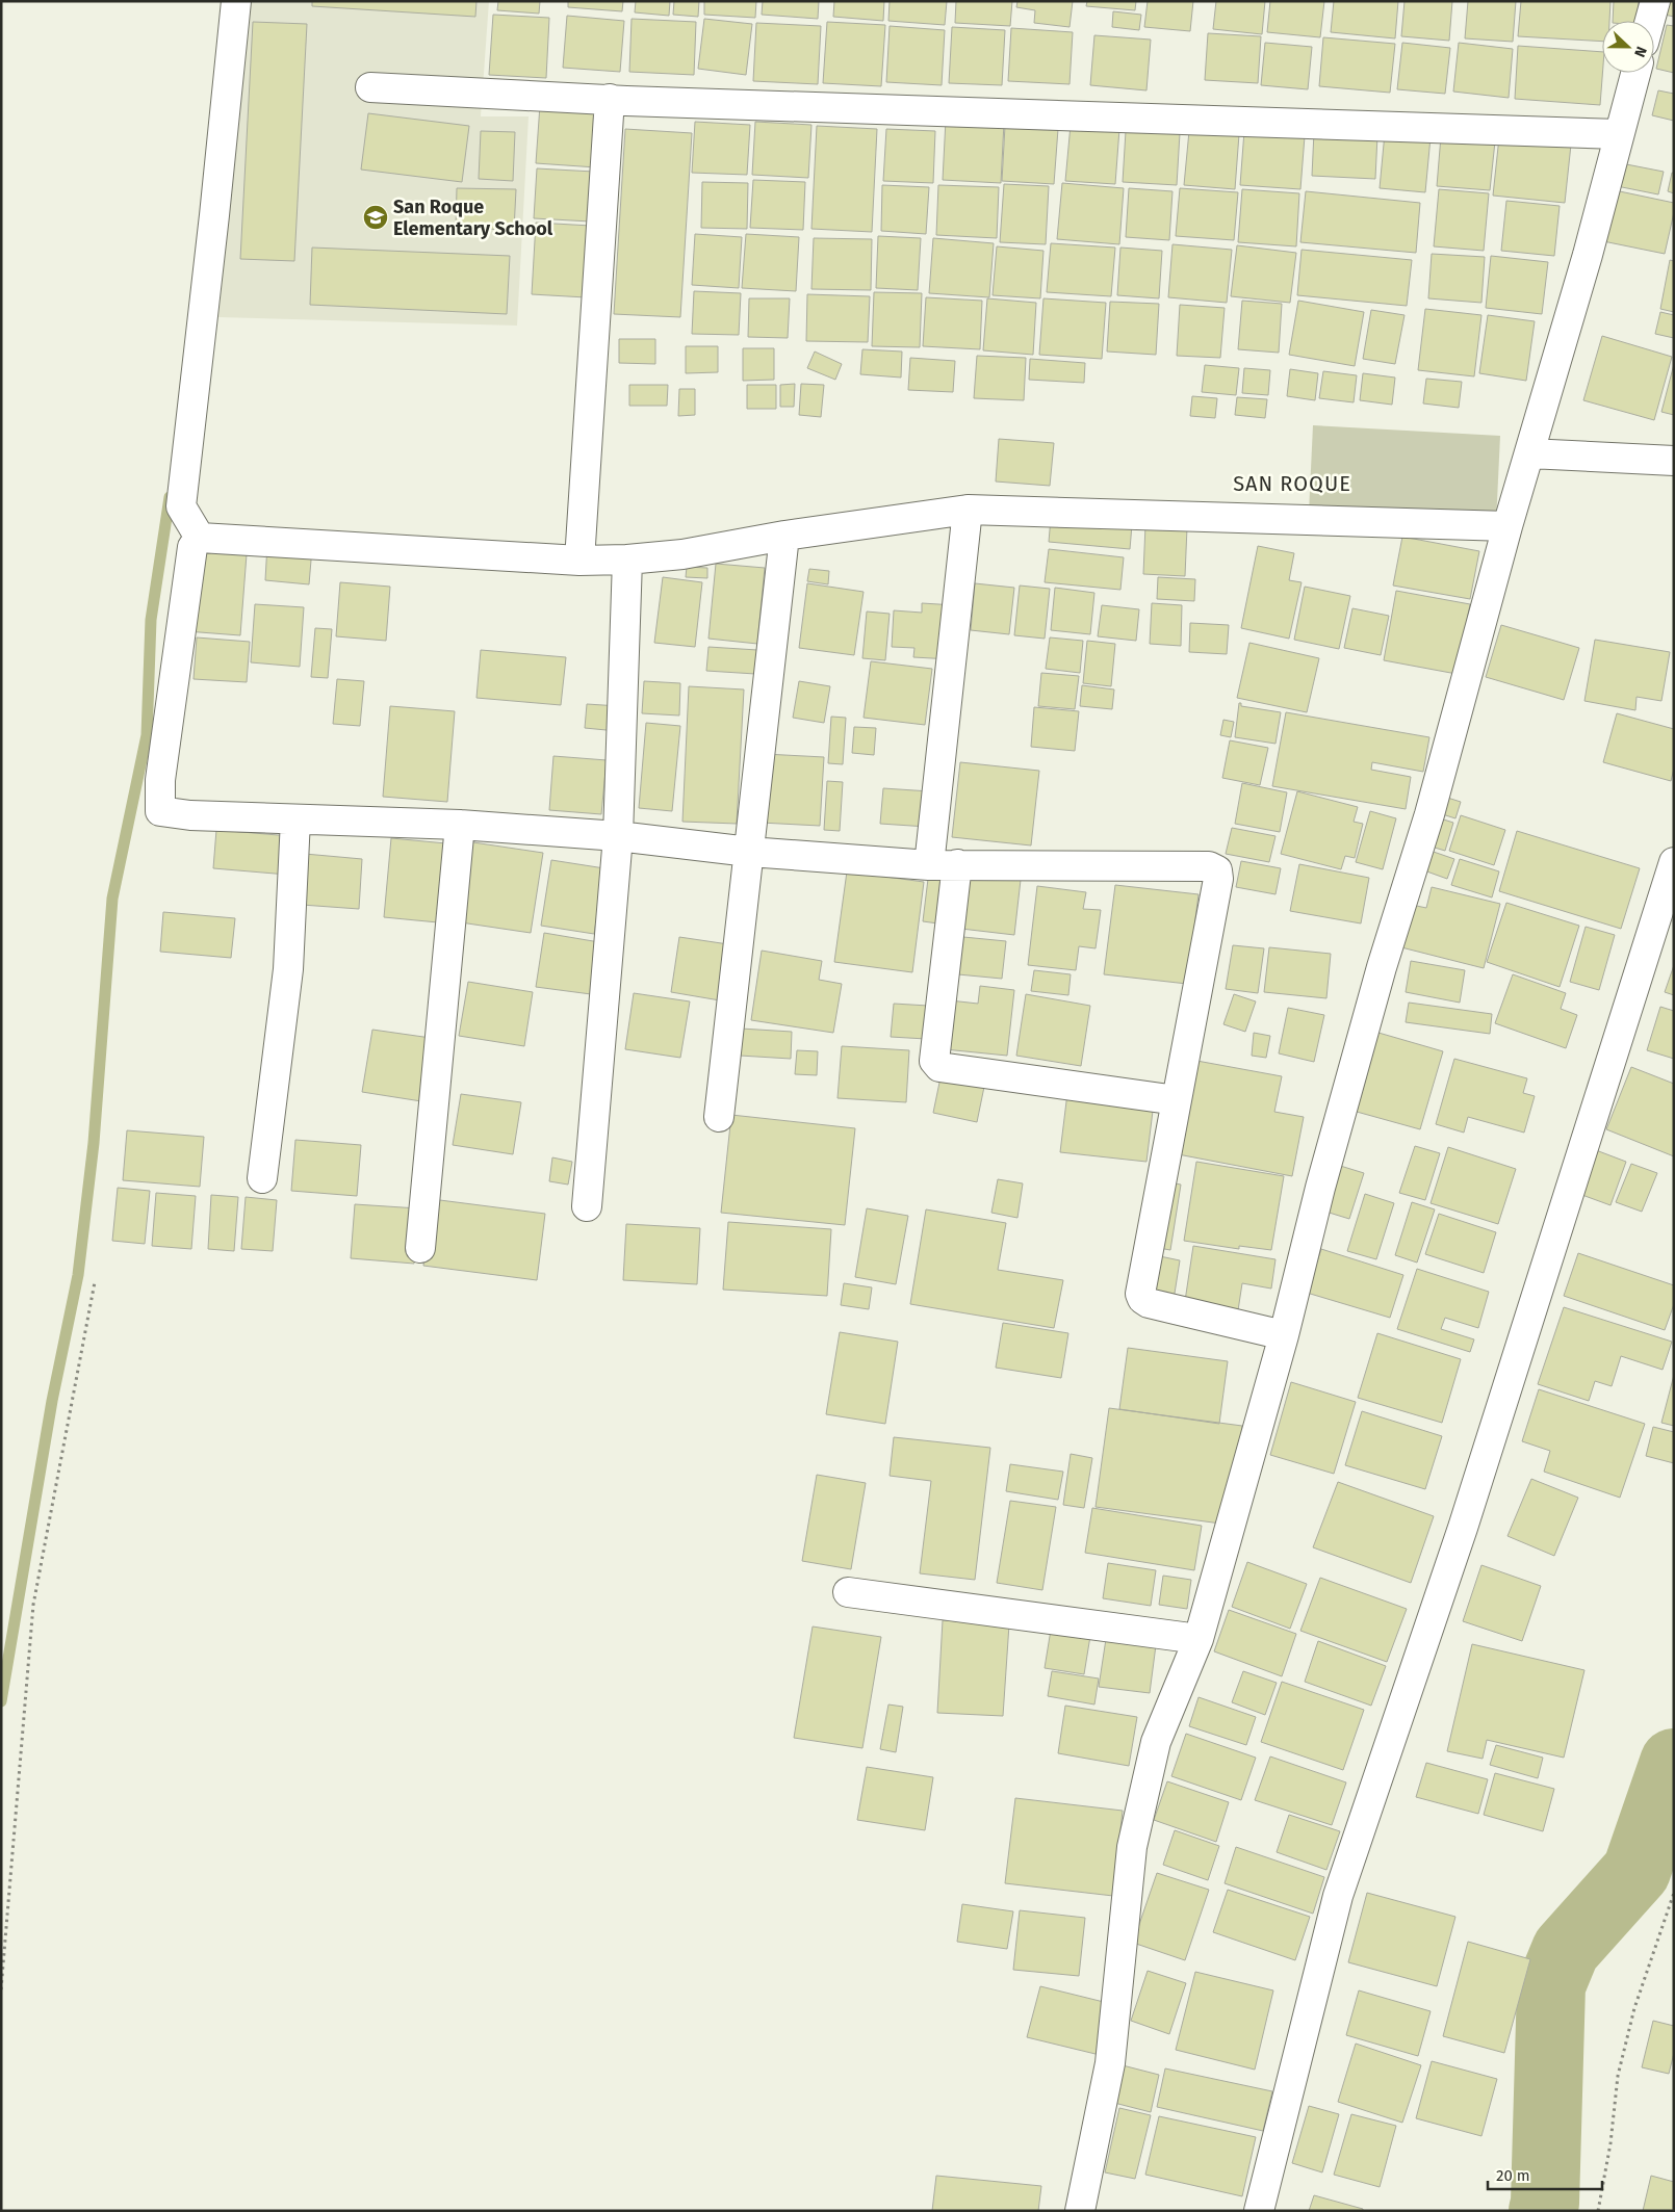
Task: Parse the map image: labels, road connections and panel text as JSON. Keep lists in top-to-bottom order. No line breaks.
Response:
{"districts":["SAN ROQUE"],"places":{"school or university":["San Roque Elementary School"]},"scale_bar":"20 m","north":"right"}
